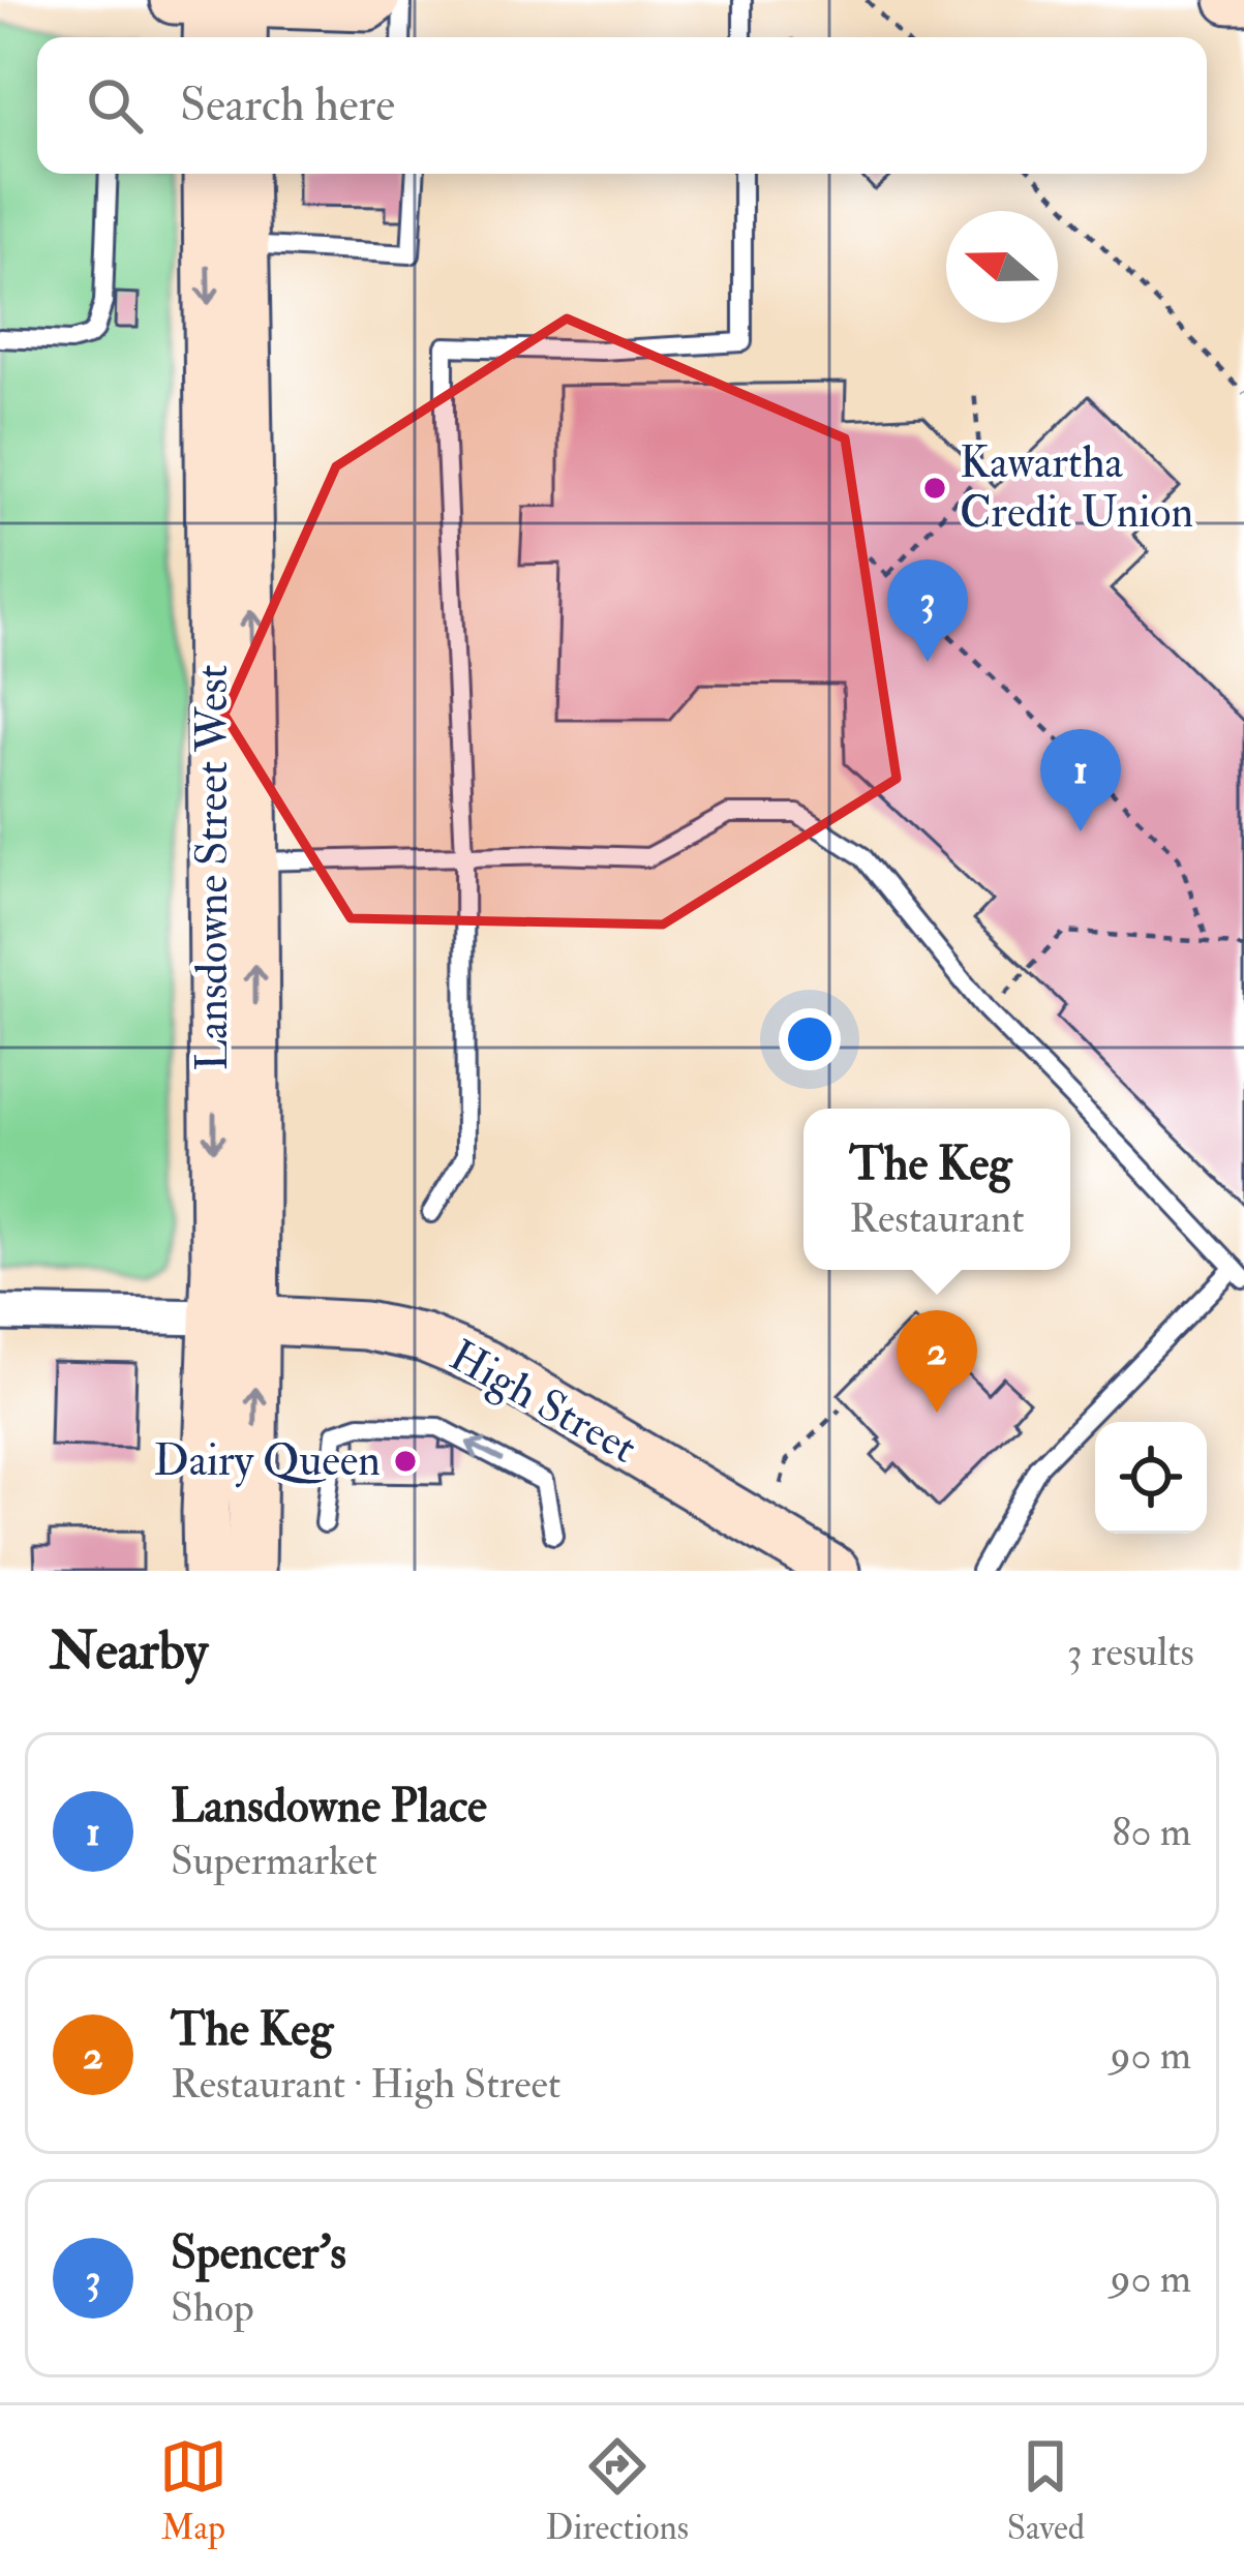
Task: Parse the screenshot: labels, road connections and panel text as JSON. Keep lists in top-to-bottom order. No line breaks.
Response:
{"streets":{"main road":["Lansdowne Street West","High Street"]},"crossings":[["Lansdowne Street West","High Street"]],"places":["Kawartha Credit Union","Dairy Queen"],"north":"left","page":{"search":"Search here","pins":["3","1","2"],"popup":["The Keg","Restaurant"],"heading":["Nearby","3 results"],"list":[{"mark":"1","name":"Lansdowne Place","note":"Supermarket","value":"80 m"},{"mark":"2","name":"The Keg","note":"Restaurant · High Street","value":"90 m"},{"mark":"3","name":"Spencer's","note":"Shop","value":"90 m"}],"nav":["Map","Directions","Saved"]}}
